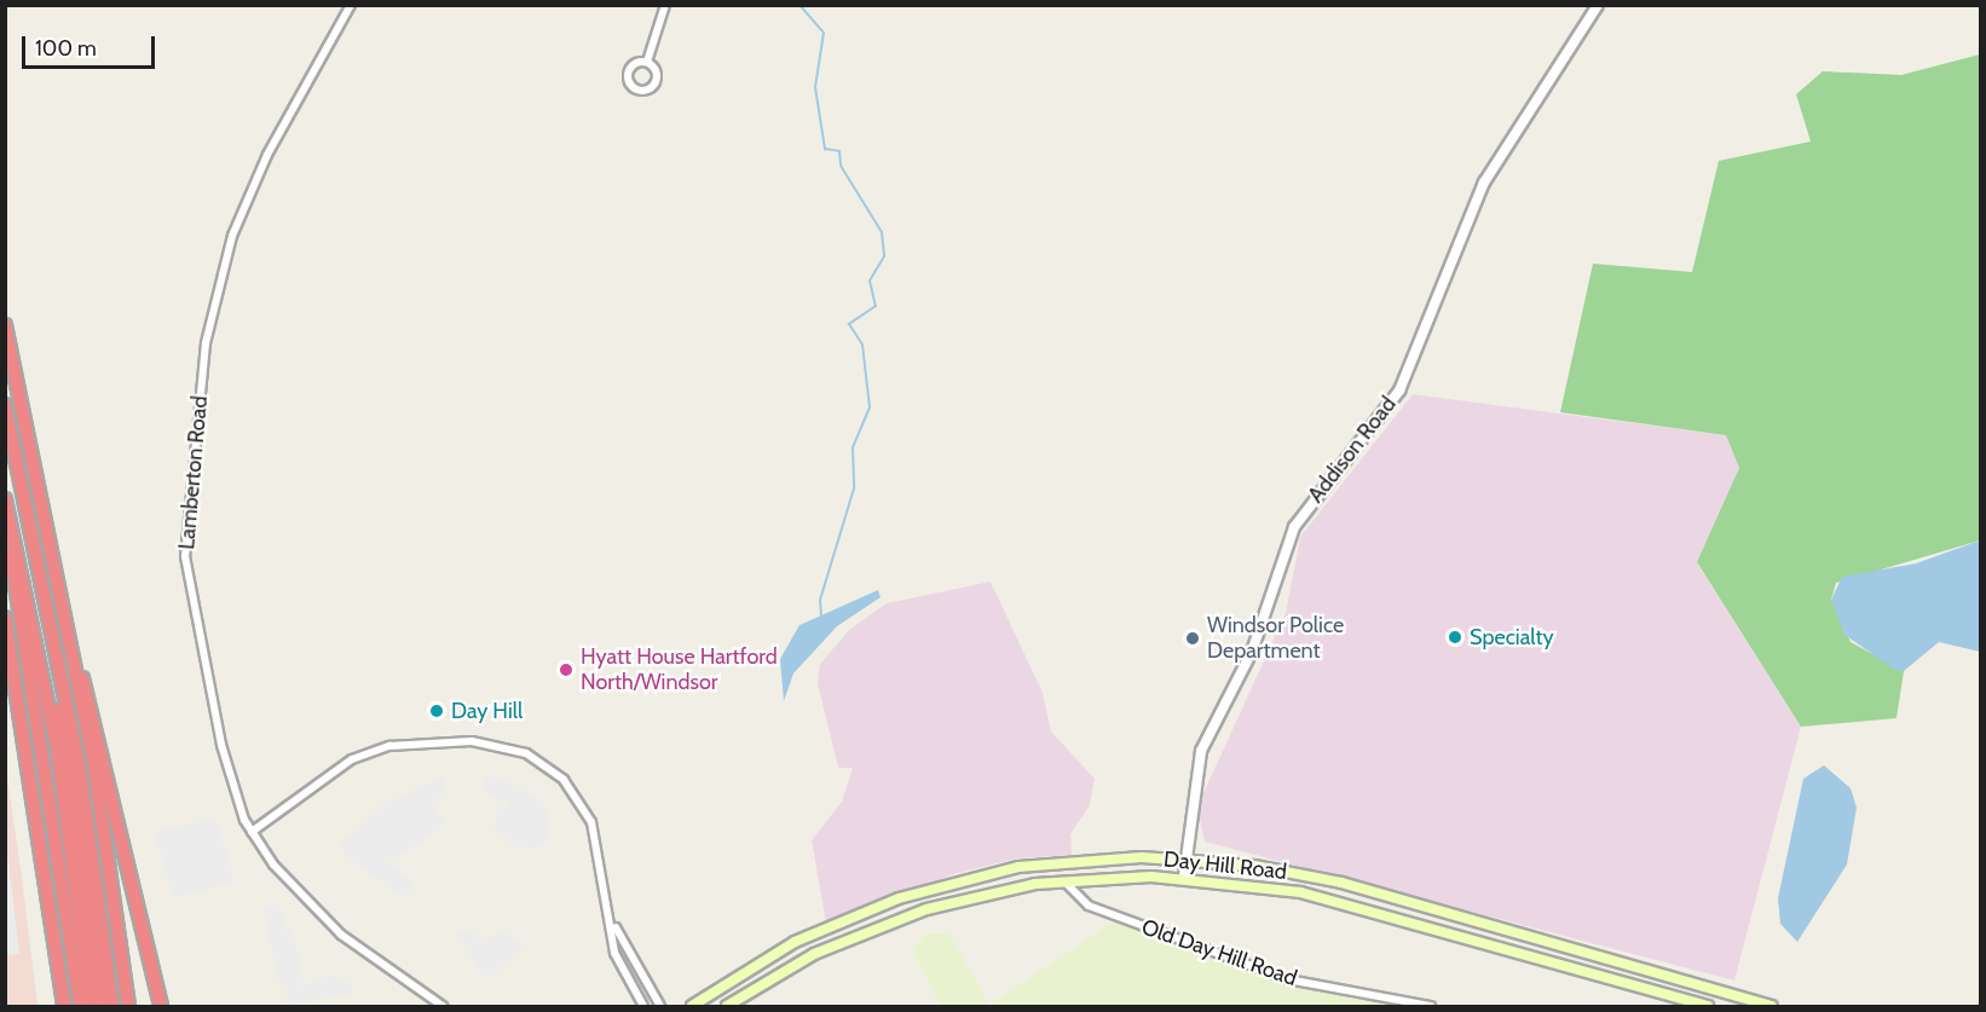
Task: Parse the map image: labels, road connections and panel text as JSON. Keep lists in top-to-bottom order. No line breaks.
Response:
{"streets":{"main road":["Day Hill Road"],"street":["Addison Road","Lamberton Road","Old Day Hill Road"]},"crossings":[["Addison Road","Day Hill Road"],["Day Hill Road","Old Day Hill Road"]],"places":["Specialty","Windsor Police Department","Hyatt House Hartford North/Windsor","Day Hill"],"scale_bar":"100 m"}
